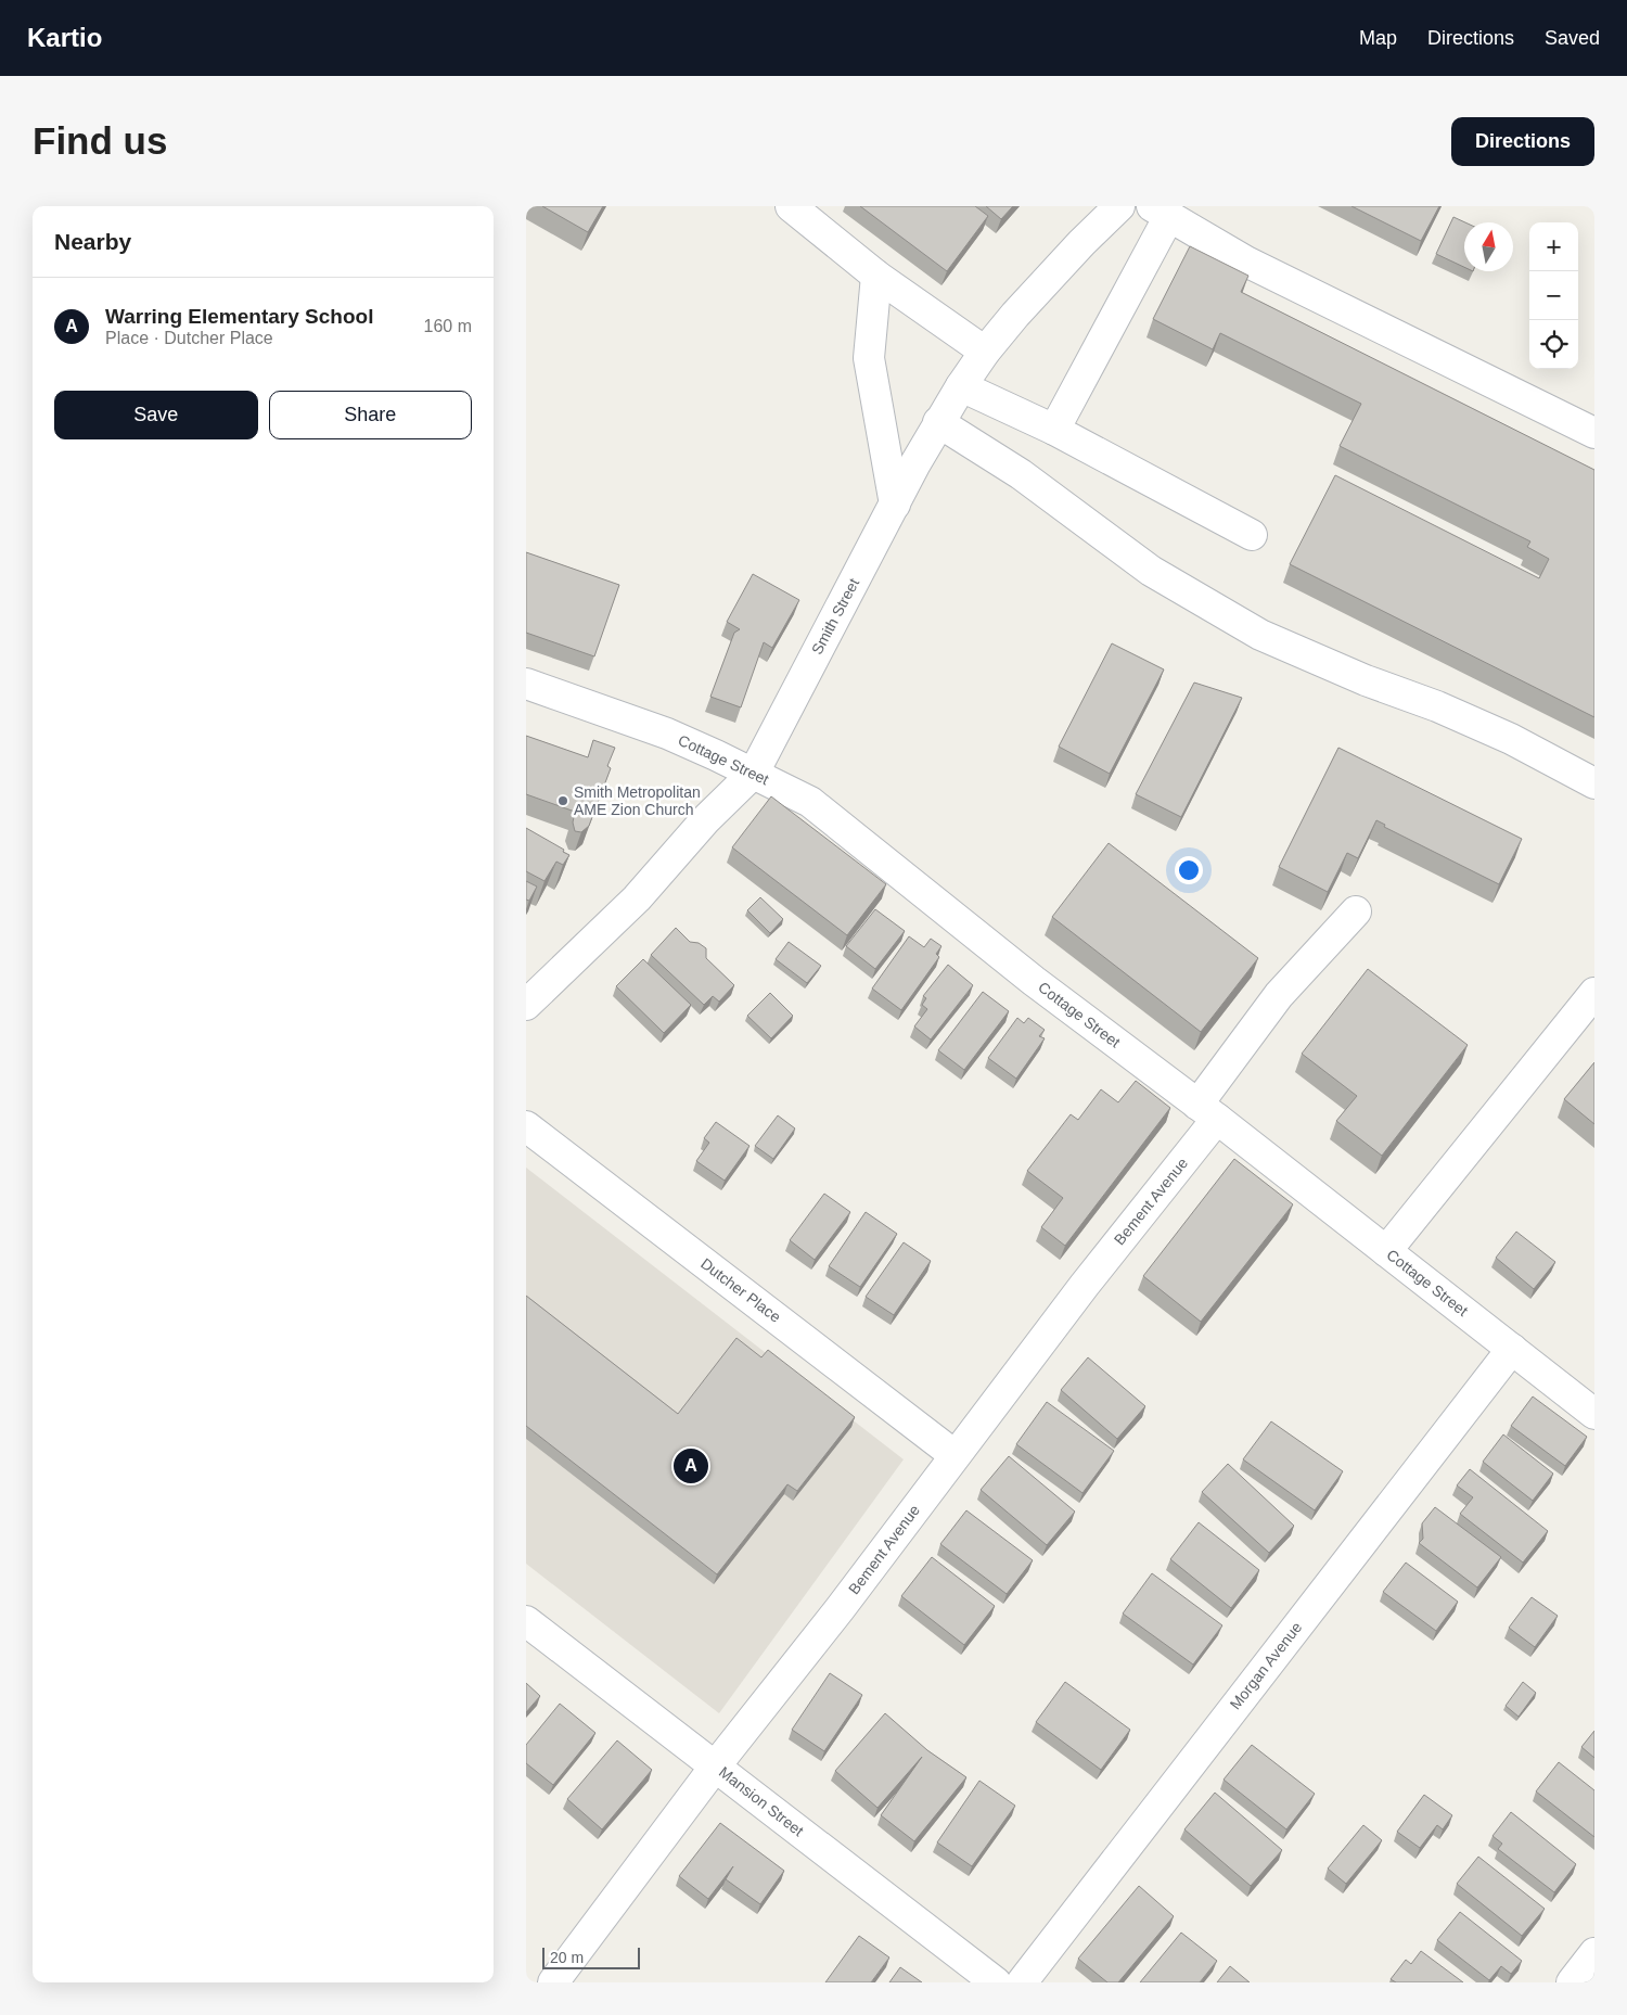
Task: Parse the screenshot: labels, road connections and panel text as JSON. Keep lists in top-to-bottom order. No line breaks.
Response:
{"streets":{"street":["Smith Street","Cottage Street","Bement Avenue","Dutcher Place","Morgan Avenue","Mansion Street"]},"crossings":[["Smith Street","Cottage Street"],["Cottage Street","Bement Avenue"],["Cottage Street","Morgan Avenue"],["Bement Avenue","Dutcher Place"],["Bement Avenue","Mansion Street"]],"places":["Smith Metropolitan AME Zion Church"],"scale_bar":"20 m","north":"top","page":{"header":"Kartio","nav":["Map","Directions","Saved"],"buttons":["Directions",["Save","Share"]],"title":"Find us","heading":"Nearby","map_buttons":["+","−"],"list":[{"mark":"A","name":"Warring Elementary School","note":"Place · Dutcher Place","value":"160 m"}],"pins":"A","scale":"20 m"}}
